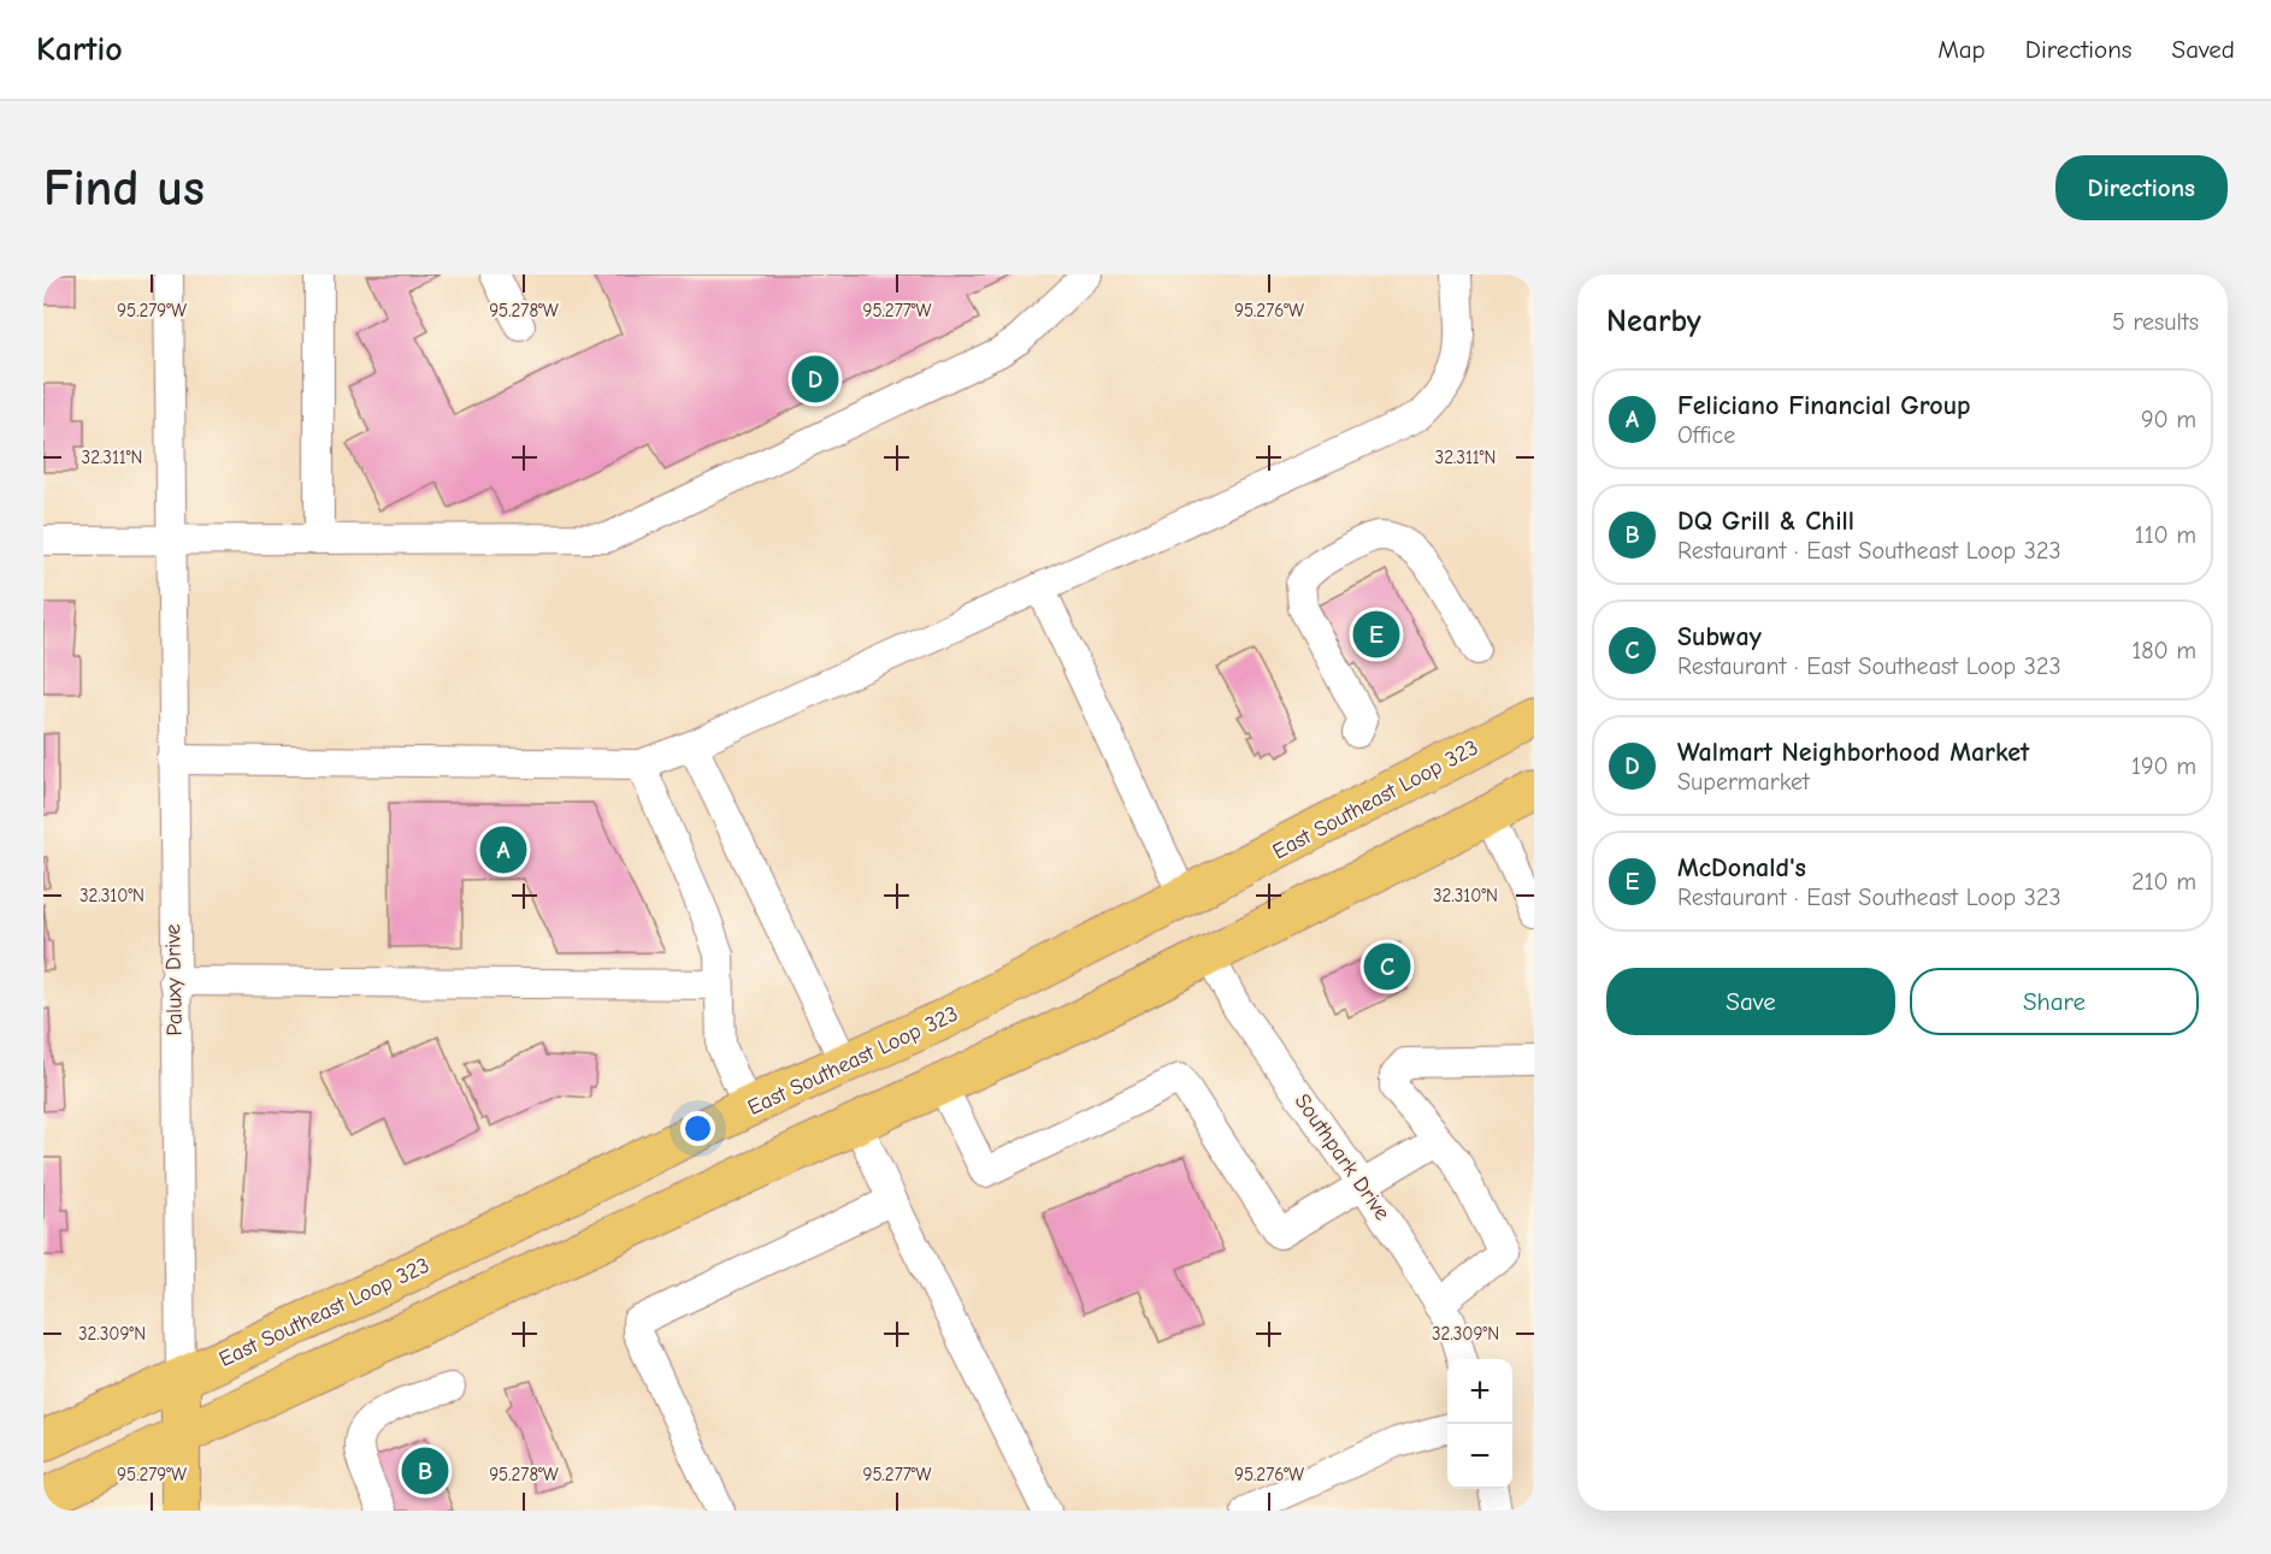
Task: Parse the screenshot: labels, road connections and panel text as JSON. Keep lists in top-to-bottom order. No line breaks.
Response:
{"streets":{"highway":["East Southeast Loop 323"],"main road":["Paluxy Drive"],"street":["Southpark Drive"]},"crossings":[["East Southeast Loop 323","Paluxy Drive"]],"page":{"header":"Kartio","nav":["Map","Directions","Saved"],"buttons":["Directions",["Save","Share"]],"title":"Find us","heading":["Nearby","5 results"],"pins":["D","E","A","C","B"],"list":[{"mark":"A","name":"Feliciano Financial Group","note":"Office","value":"90 m"},{"mark":"B","name":"DQ Grill & Chill","note":"Restaurant · East Southeast Loop 323","value":"110 m"},{"mark":"C","name":"Subway","note":"Restaurant · East Southeast Loop 323","value":"180 m"},{"mark":"D","name":"Walmart Neighborhood Market","note":"Supermarket","value":"190 m"},{"mark":"E","name":"McDonald's","note":"Restaurant · East Southeast Loop 323","value":"210 m"}],"map_buttons":["+","−"]},"coordinates":["95.279°W","95.278°W","95.277°W","95.276°W","32.311°N","32.310°N","32.309°N"]}
